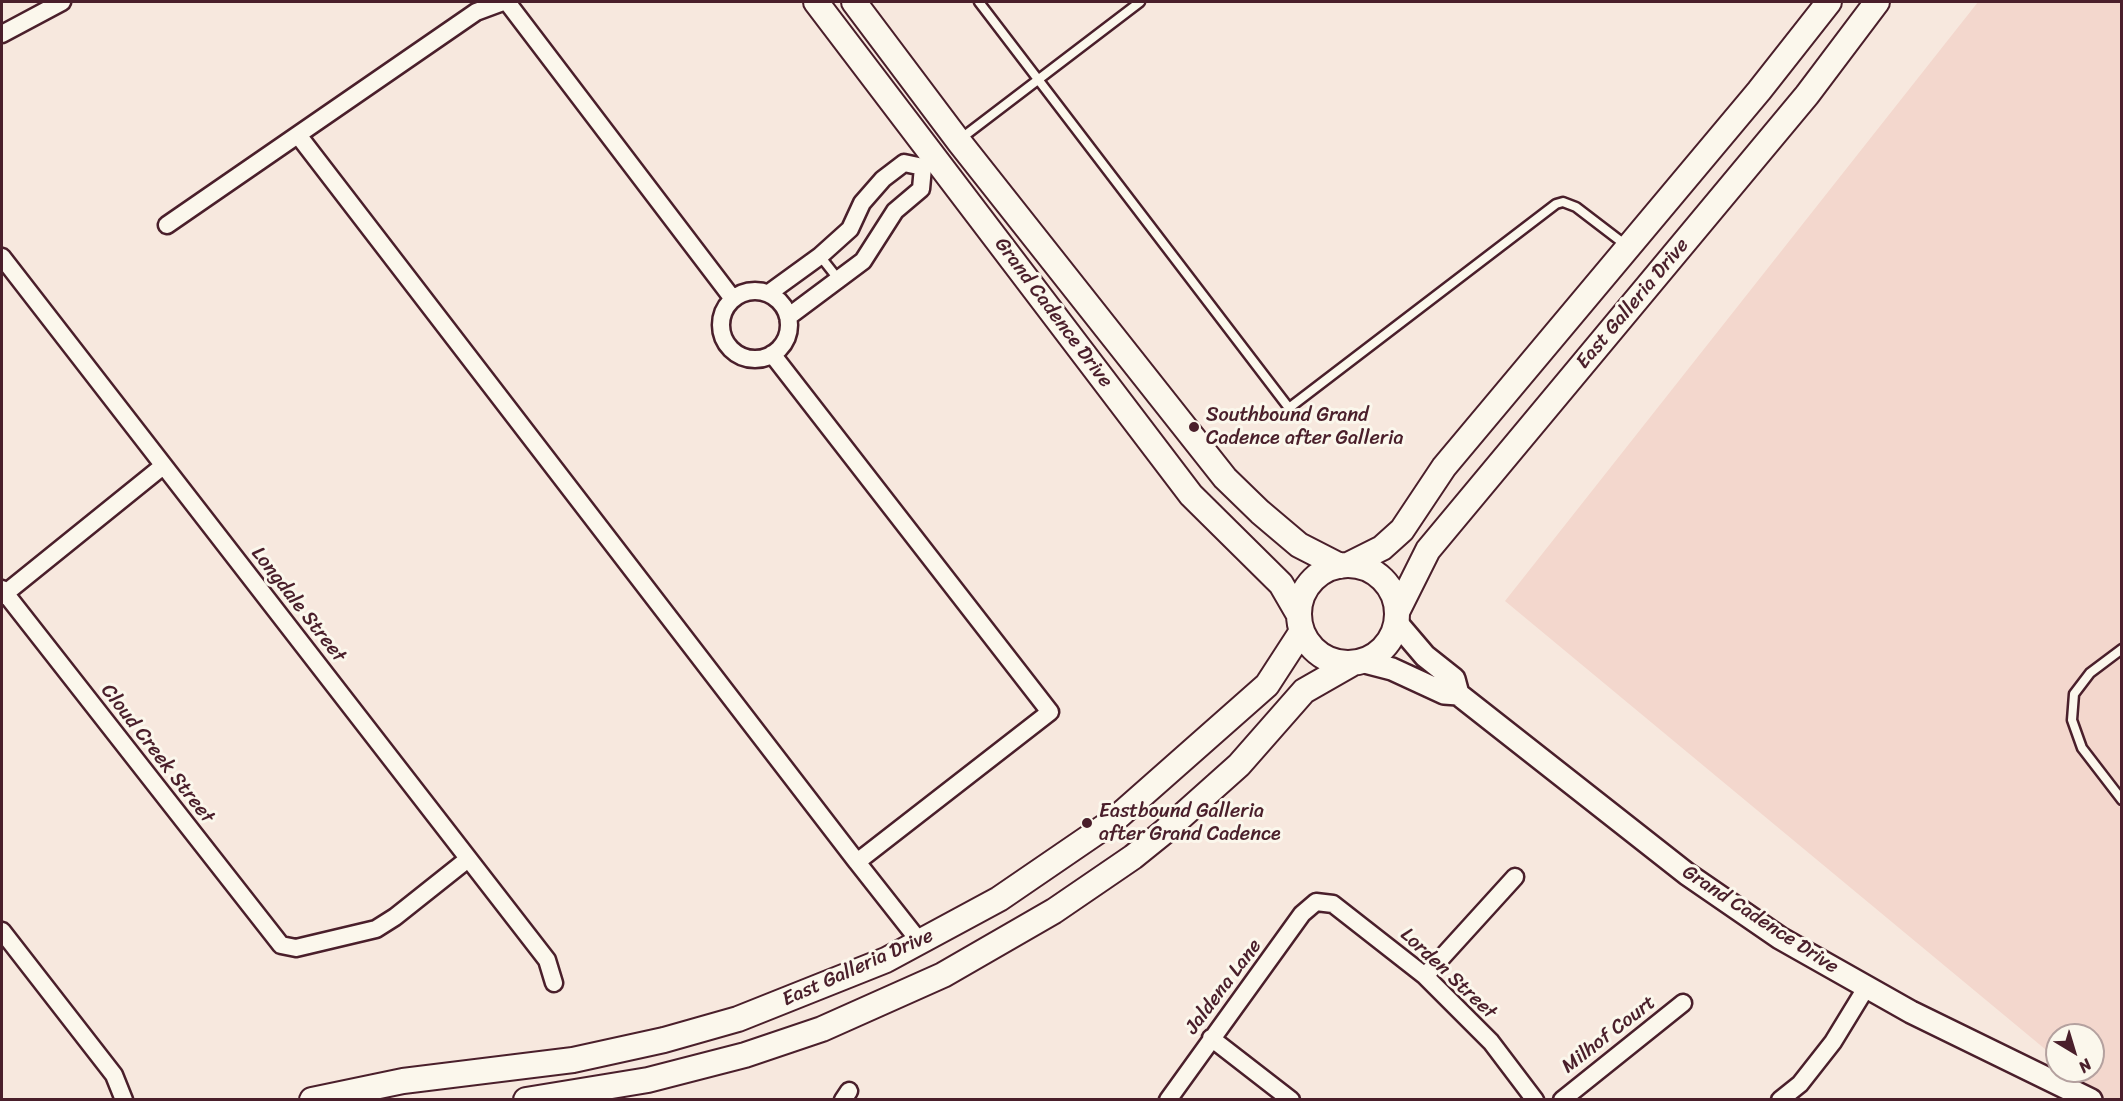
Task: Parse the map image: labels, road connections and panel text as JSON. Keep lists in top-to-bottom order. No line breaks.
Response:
{"streets":{"main road":["East Galleria Drive","Grand Cadence Drive"],"street":["Longdale Street","Cloud Creek Street","Lorden Street","Jaldena Lane","Milhof Court"]},"crossings":[["East Galleria Drive","Grand Cadence Drive"],["Longdale Street","Cloud Creek Street"],["Lorden Street","Jaldena Lane"]],"places":["Southbound Grand Cadence after Galleria","Eastbound Galleria after Grand Cadence"],"north":"bottom right"}
